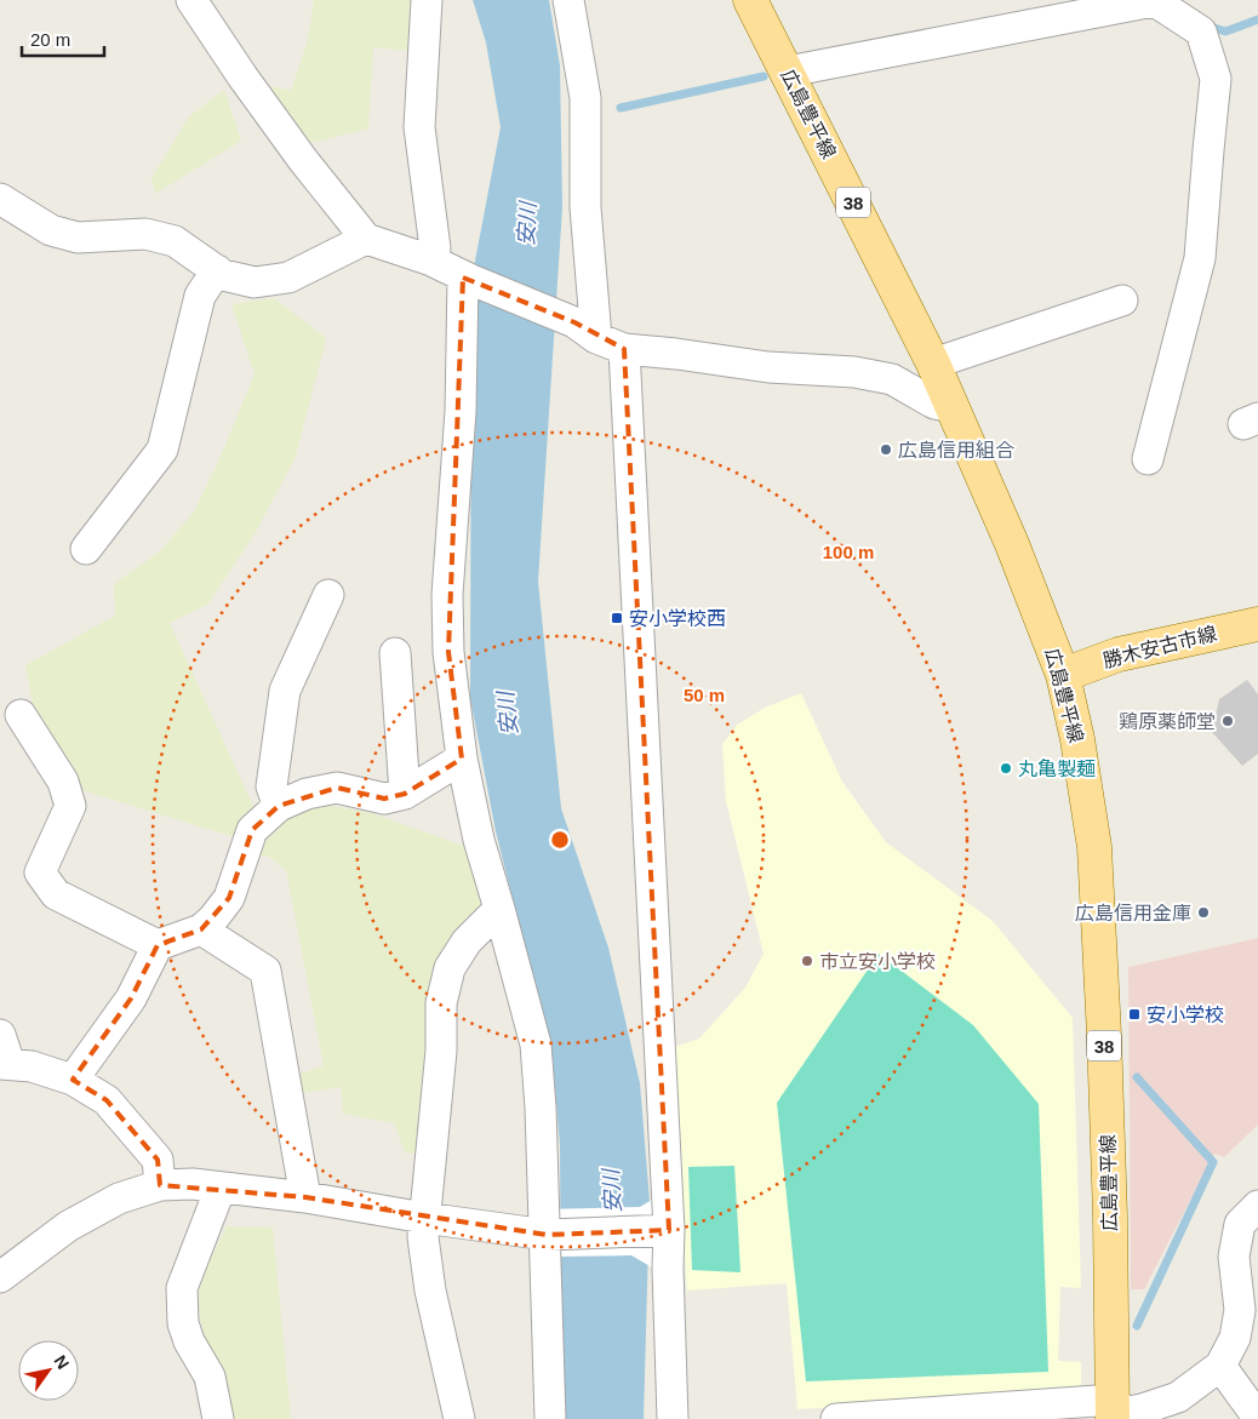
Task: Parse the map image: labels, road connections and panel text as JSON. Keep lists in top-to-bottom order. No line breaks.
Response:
{"streets":{"main road":["広島豊平線","38","勝木安古市線"]},"crossings":[["広島豊平線","勝木安古市線"]],"water":["安川"],"places":{"other":["広島信用組合","鶏原薬師堂","丸亀製麺","広島信用金庫","市立安小学校"],"transit":["安小学校西","安小学校"]},"scale_bar":"20 m","north":"top right","rings":["100 m","50 m"]}
